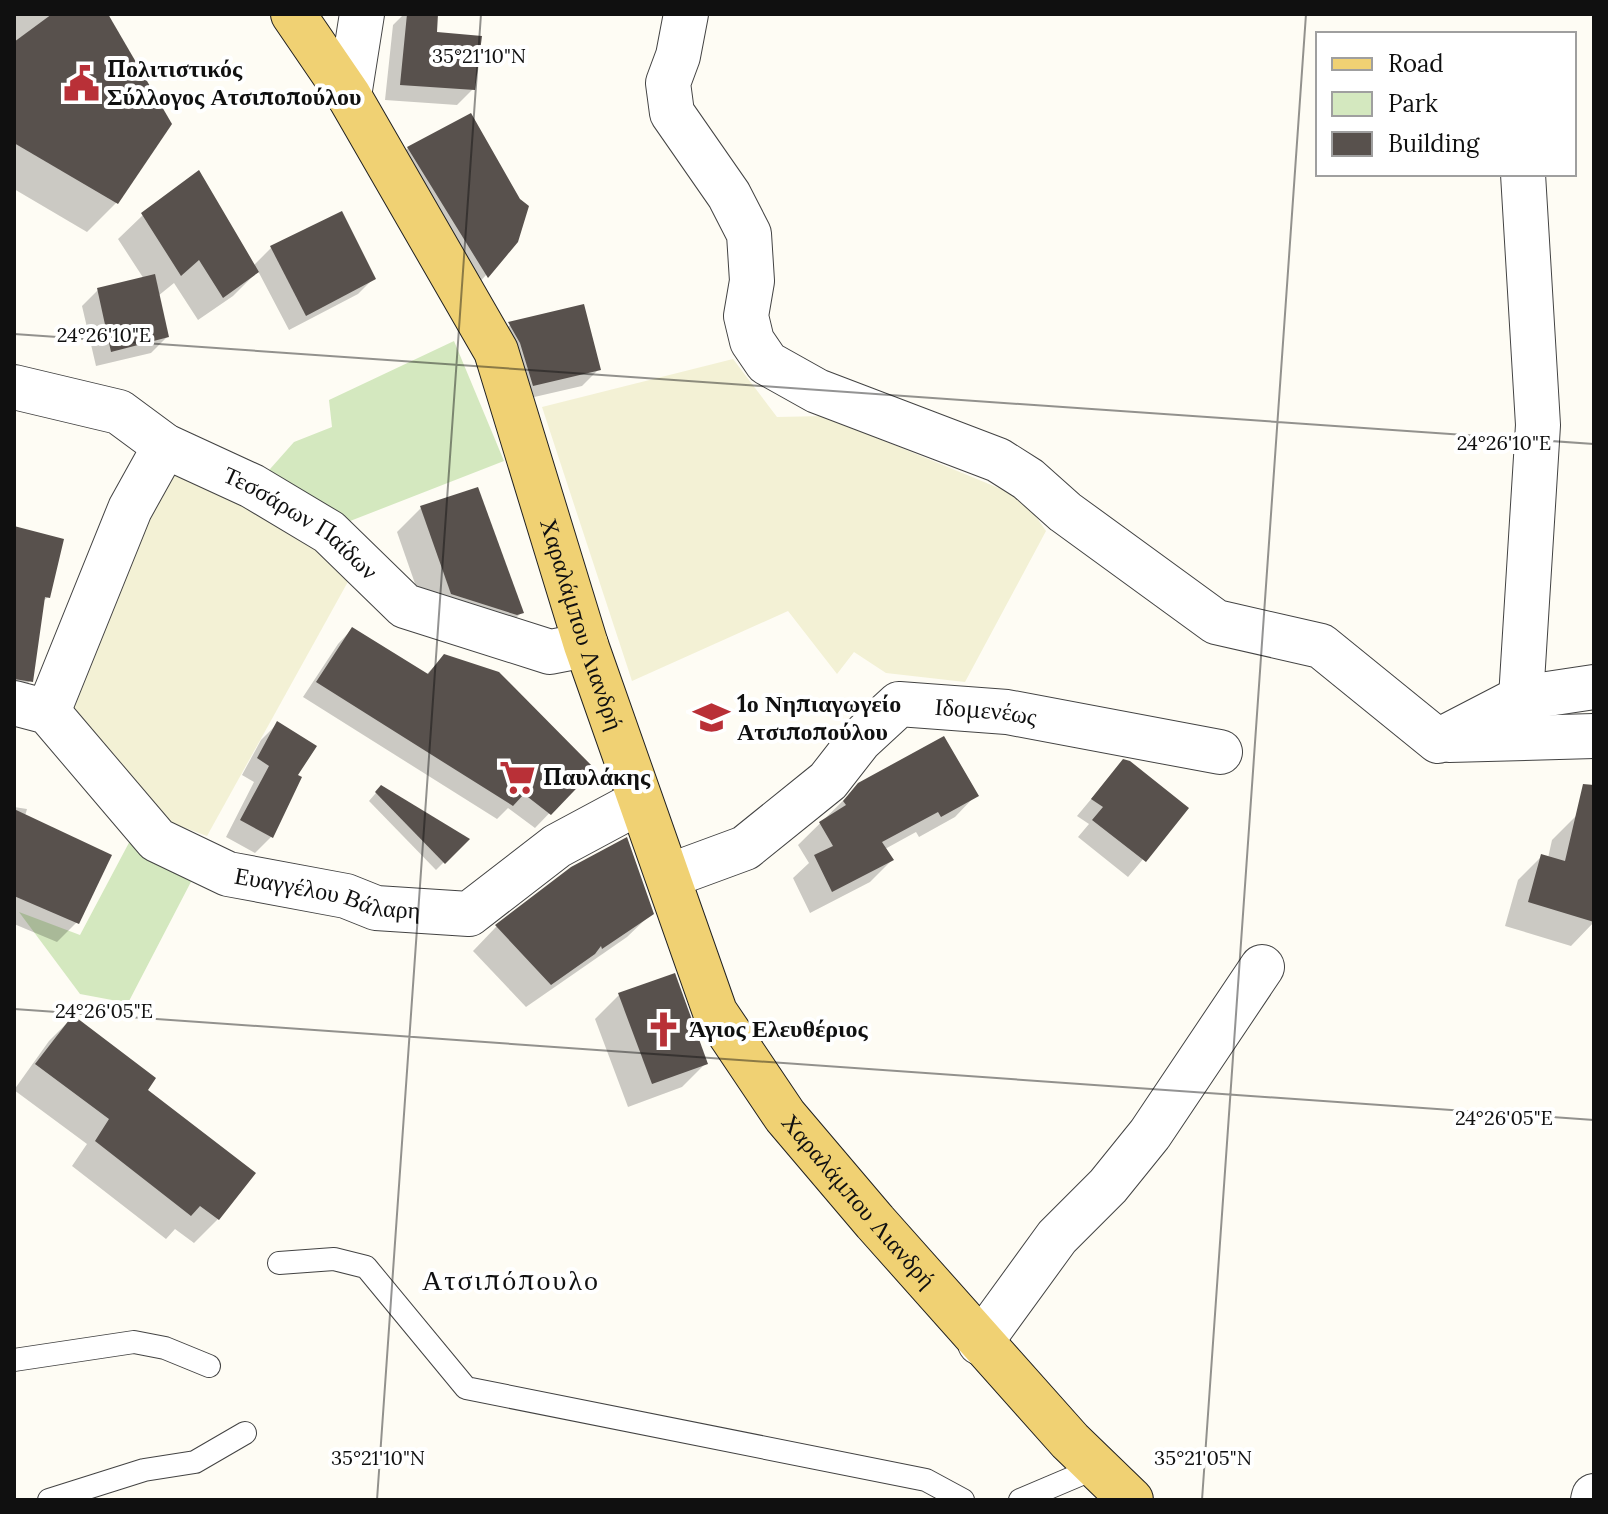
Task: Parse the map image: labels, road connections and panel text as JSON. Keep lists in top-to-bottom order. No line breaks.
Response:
{"streets":{"main road":["Χαραλάμπου Λιανδρή"],"street":["Τεσσάρων Παίδων","Ιδομενέως","Ευαγγέλου Βάλαρη"]},"crossings":[["Τεσσάρων Παίδων","Χαραλάμπου Λιανδρή"],["Τεσσάρων Παίδων","Ευαγγέλου Βάλαρη"],["Χαραλάμπου Λιανδρή","Ιδομενέως"],["Χαραλάμπου Λιανδρή","Ευαγγέλου Βάλαρη"]],"districts":["Ατσιπόπουλο"],"places":{"public building":["Πολιτιστικός Σύλλογος Ατσιποπούλου"],"school or university":["1ο Νηπιαγωγείο Ατσιποπούλου"],"supermarket":["Παυλάκης"],"church":["Άγιος Ελευθέριος"]},"legend":["Road","Park","Building"],"coordinates":["35°21'10\"N","24°26'10\"E","24°26'05\"E","35°21'05\"N"]}
